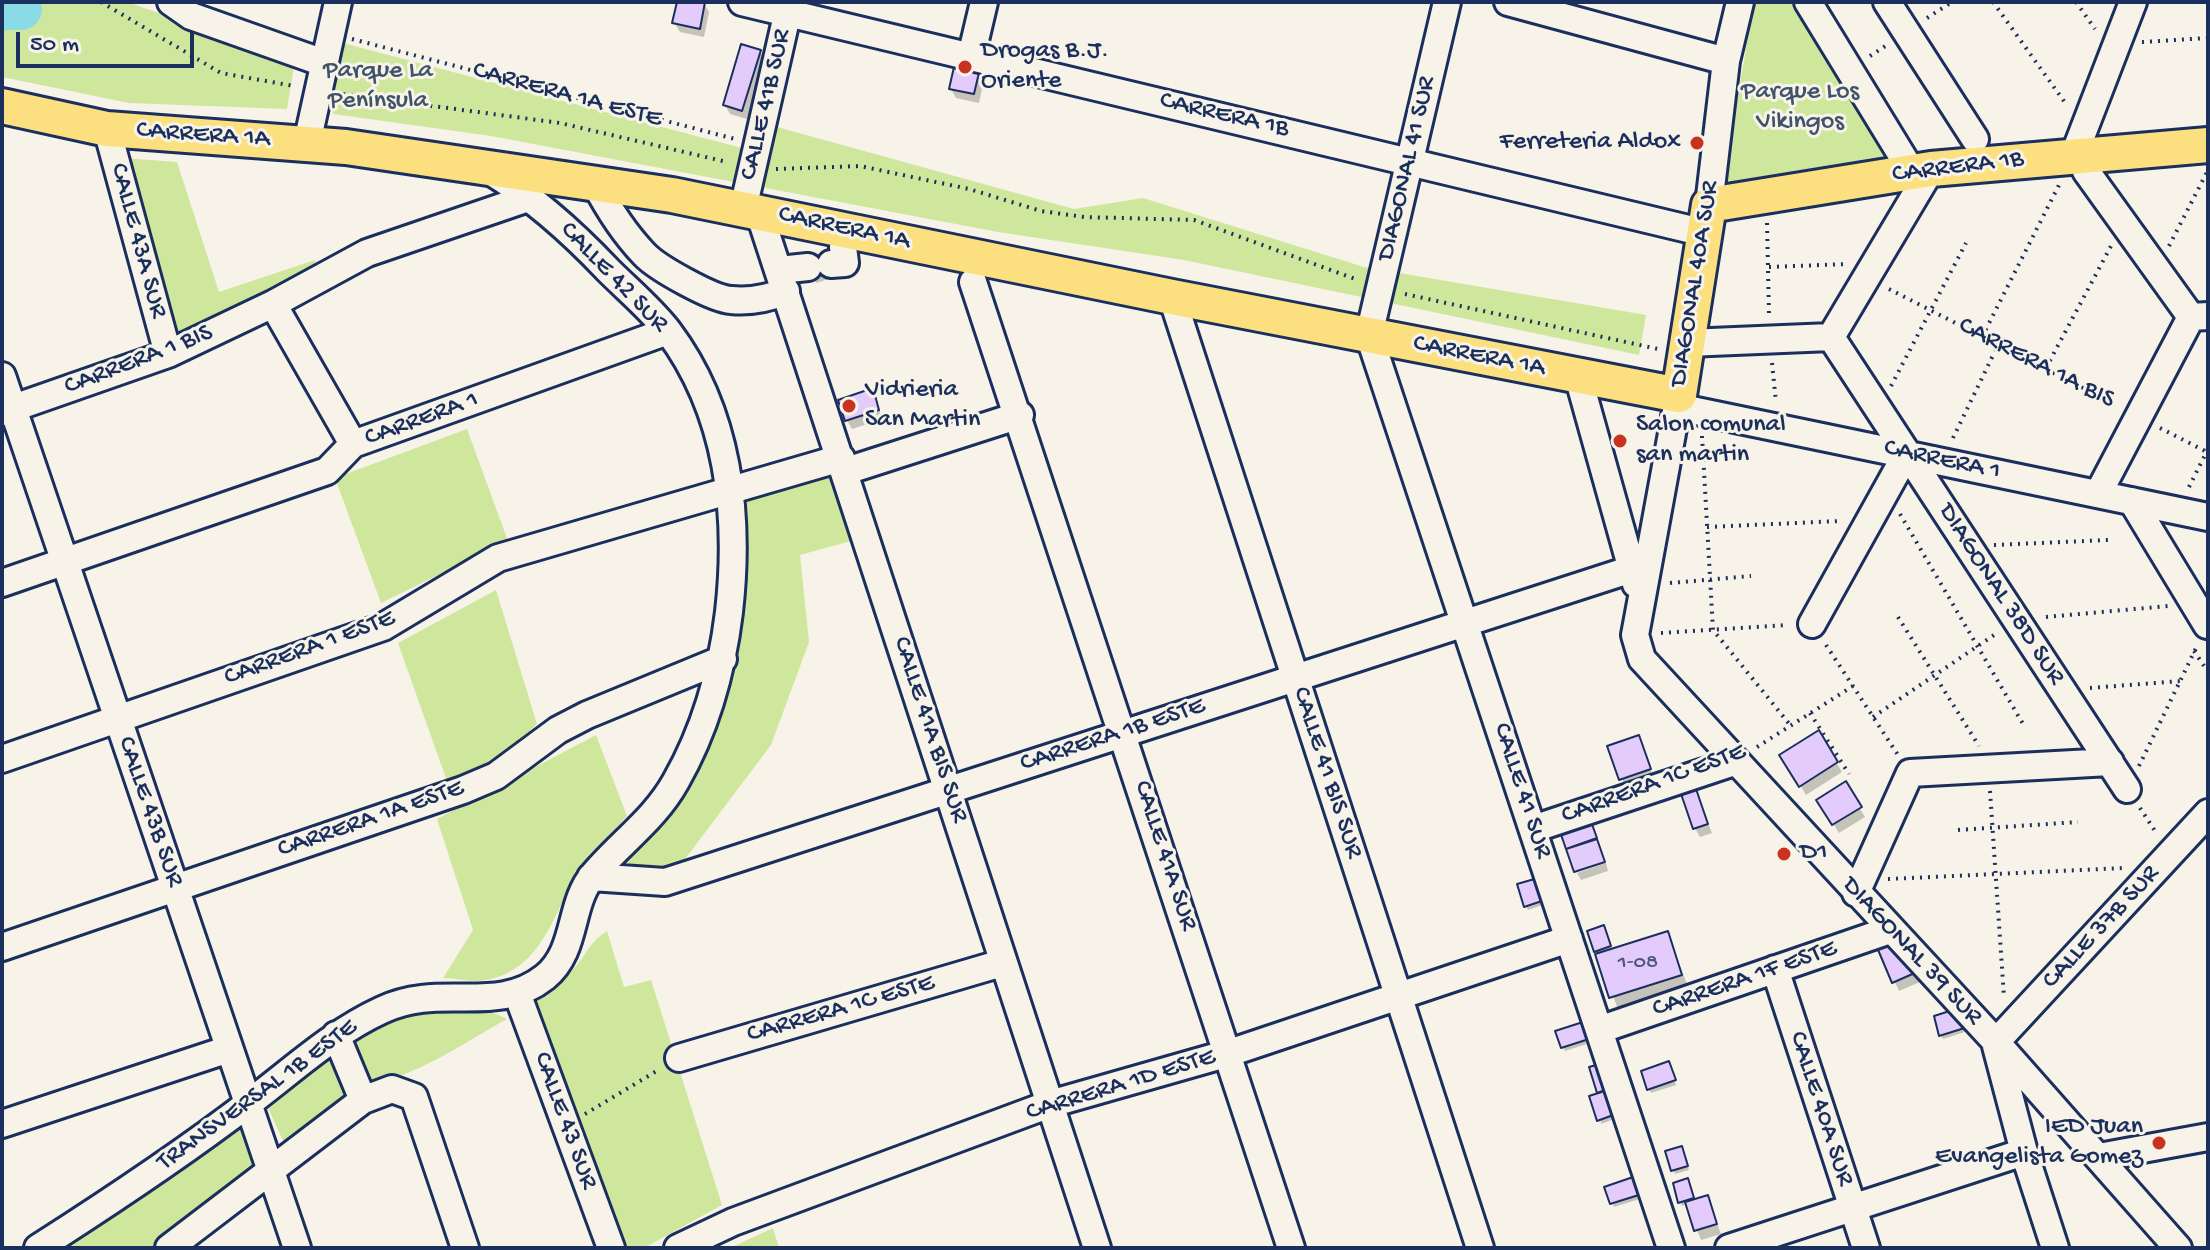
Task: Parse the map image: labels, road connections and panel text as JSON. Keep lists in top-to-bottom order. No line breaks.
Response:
{"streets":{"main road":["CARRERA 1B","CARRERA 1A","DIAGONAL 40A SUR"],"street":["CARRERA 1A ESTE","CALLE 41B SUR","DIAGONAL 41 SUR","CALLE 43A SUR","CALLE 42 SUR","CARRERA 1 BIS","CARRERA 1","DIAGONAL 38D SUR","CARRERA 1 ESTE","CALLE 41A BIS SUR","CARRERA 1B ESTE","CALLE 41 BIS SUR","CARRERA 1C ESTE","CALLE 41 SUR","CALLE 43B SUR","CALLE 41A SUR","CALLE 37B SUR","DIAGONAL 39 SUR","CARRERA 1F ESTE","CARRERA 1D ESTE","TRANSVERSAL 1B ESTE","CALLE 40A SUR","CALLE 43 SUR"],"path":["CARRERA 1A BIS"]},"crossings":[["CARRERA 1A ESTE","CALLE 41B SUR"],["CARRERA 1A ESTE","CALLE 42 SUR"],["CARRERA 1A ESTE","CALLE 43B SUR"],["CALLE 41B SUR","CARRERA 1B"],["CALLE 41B SUR","CARRERA 1A"],["CALLE 41B SUR","CALLE 41A BIS SUR"],["CARRERA 1B","DIAGONAL 41 SUR"],["CARRERA 1B","DIAGONAL 40A SUR"],["CARRERA 1A","DIAGONAL 41 SUR"],["CARRERA 1A","CALLE 43A SUR"],["CARRERA 1A","CALLE 42 SUR"],["CARRERA 1A","DIAGONAL 40A SUR"],["CARRERA 1A","CARRERA 1"],["CARRERA 1A","CALLE 41A BIS SUR"],["CARRERA 1A","CALLE 41 BIS SUR"],["CARRERA 1A","CALLE 41 SUR"],["DIAGONAL 41 SUR","CALLE 41 SUR"],["CALLE 43A SUR","CARRERA 1 BIS"],["CALLE 42 SUR","CARRERA 1"],["CALLE 42 SUR","CARRERA 1 ESTE"],["CALLE 42 SUR","TRANSVERSAL 1B ESTE"],["DIAGONAL 40A SUR","CARRERA 1"],["DIAGONAL 40A SUR","CARRERA 1B ESTE"],["DIAGONAL 40A SUR","DIAGONAL 39 SUR"],["CARRERA 1 BIS","CALLE 43B SUR"],["CARRERA 1","DIAGONAL 38D SUR"],["CARRERA 1","CALLE 43B SUR"],["CARRERA 1 ESTE","CALLE 41A BIS SUR"],["CARRERA 1 ESTE","CALLE 43B SUR"],["CARRERA 1 ESTE","CALLE 41A SUR"],["CALLE 41A BIS SUR","CARRERA 1B ESTE"],["CALLE 41A BIS SUR","CARRERA 1C ESTE"],["CALLE 41A BIS SUR","CARRERA 1D ESTE"],["CARRERA 1B ESTE","CALLE 41 BIS SUR"],["CARRERA 1B ESTE","CALLE 41 SUR"],["CARRERA 1B ESTE","CALLE 41A SUR"],["CARRERA 1B ESTE","TRANSVERSAL 1B ESTE"],["CALLE 41 BIS SUR","CARRERA 1D ESTE"],["CARRERA 1C ESTE","CALLE 41 SUR"],["CARRERA 1C ESTE","DIAGONAL 39 SUR"],["CALLE 41 SUR","CARRERA 1F ESTE"],["CALLE 41 SUR","CARRERA 1D ESTE"],["CALLE 43B SUR","TRANSVERSAL 1B ESTE"],["CALLE 41A SUR","CARRERA 1D ESTE"],["CALLE 37B SUR","DIAGONAL 39 SUR"],["DIAGONAL 39 SUR","CARRERA 1F ESTE"],["CARRERA 1F ESTE","CALLE 40A SUR"],["TRANSVERSAL 1B ESTE","CALLE 43 SUR"]],"parks":["Parque La Península","Parque Los Vikingos"],"places":["Drogas B.J. Oriente","Ferreteria Aldox","Vidrieria San Martin","Salon comunal san martin","D1","IED Juan Evangelista Gomez"],"house_numbers":["1-08"],"scale_bar":"50 m"}
